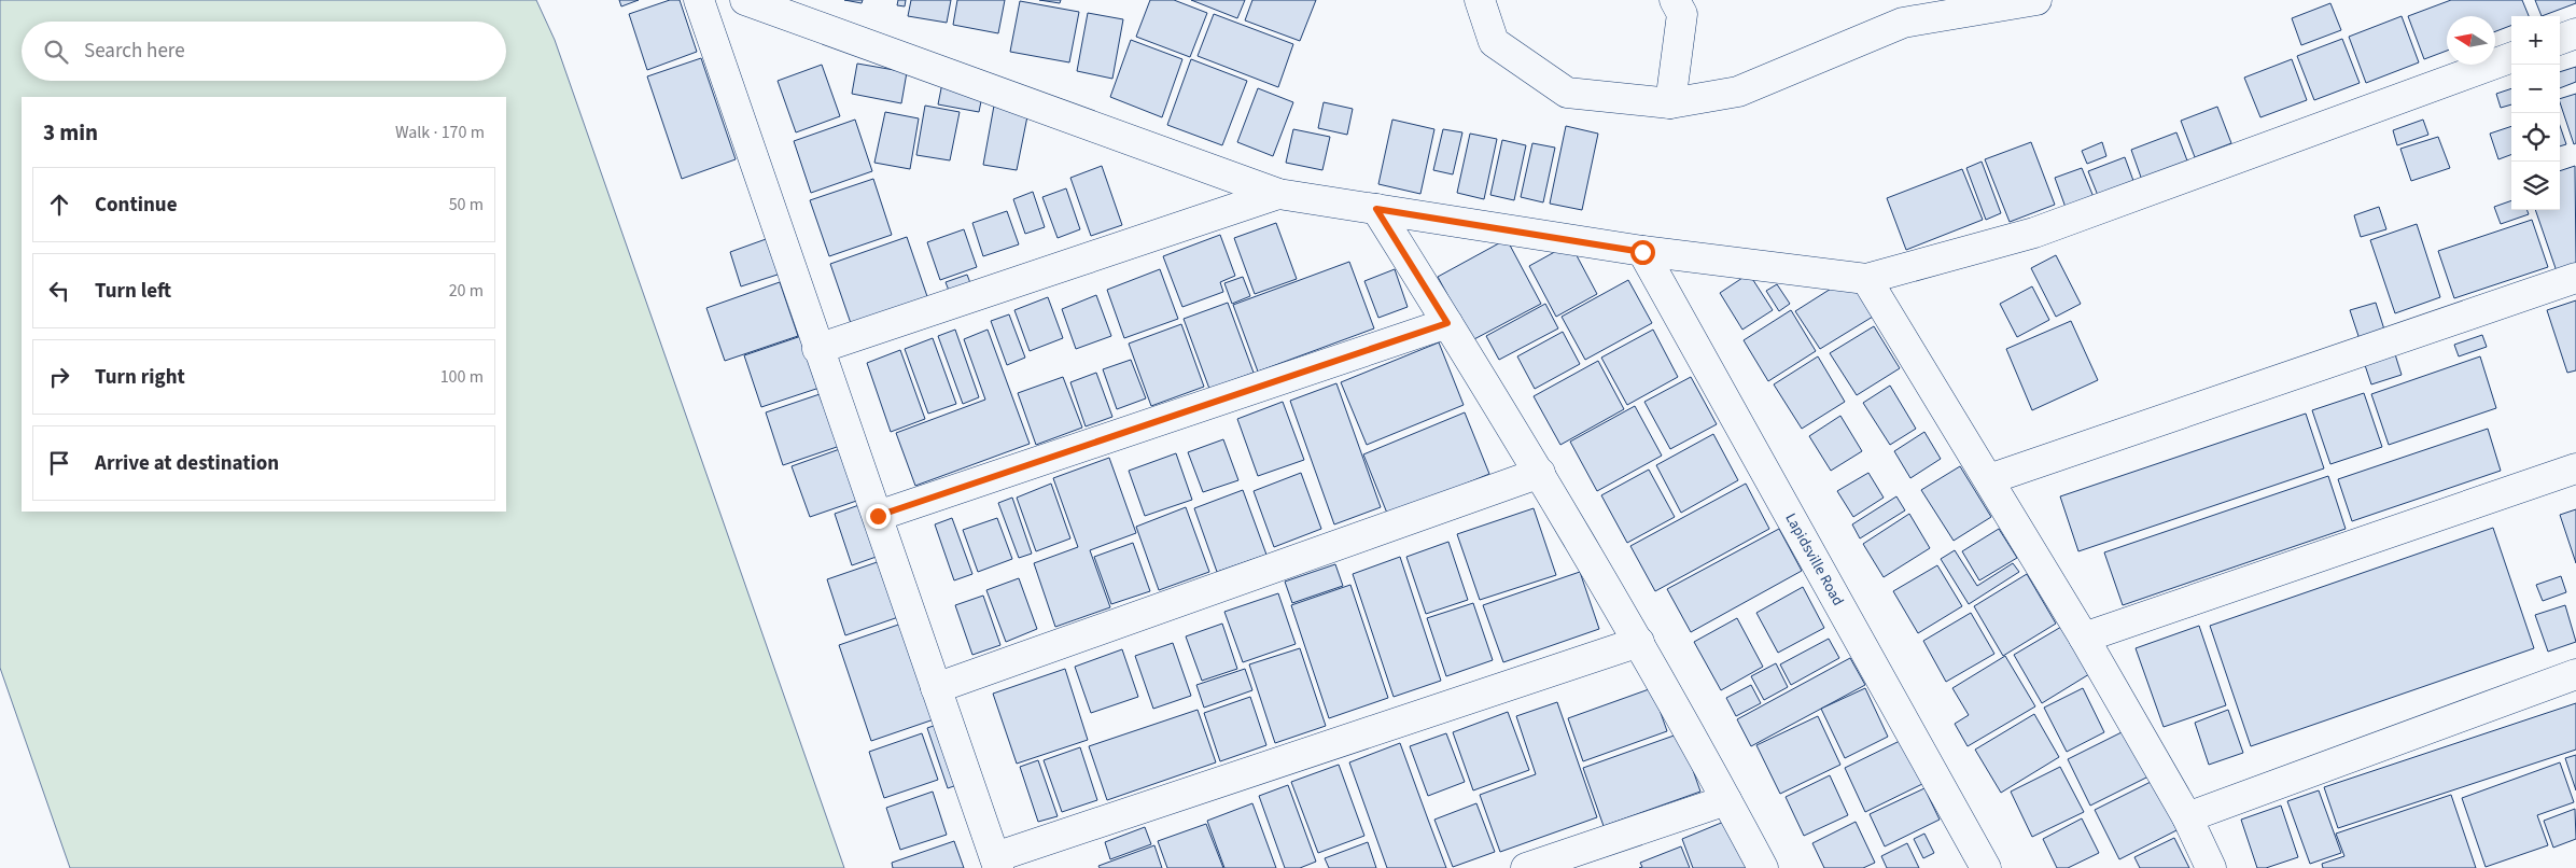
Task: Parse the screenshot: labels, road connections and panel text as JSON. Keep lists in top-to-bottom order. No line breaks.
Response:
{"streets":{"street":["Lapidsville Road"]},"north":"left","page":{"map_buttons":["+","−"],"search":"Search here","heading":["3 min","Walk · 170 m"],"list":[["Continue","50 m"],["Turn left","20 m"],["Turn right","100 m"],"Arrive at destination"]}}
